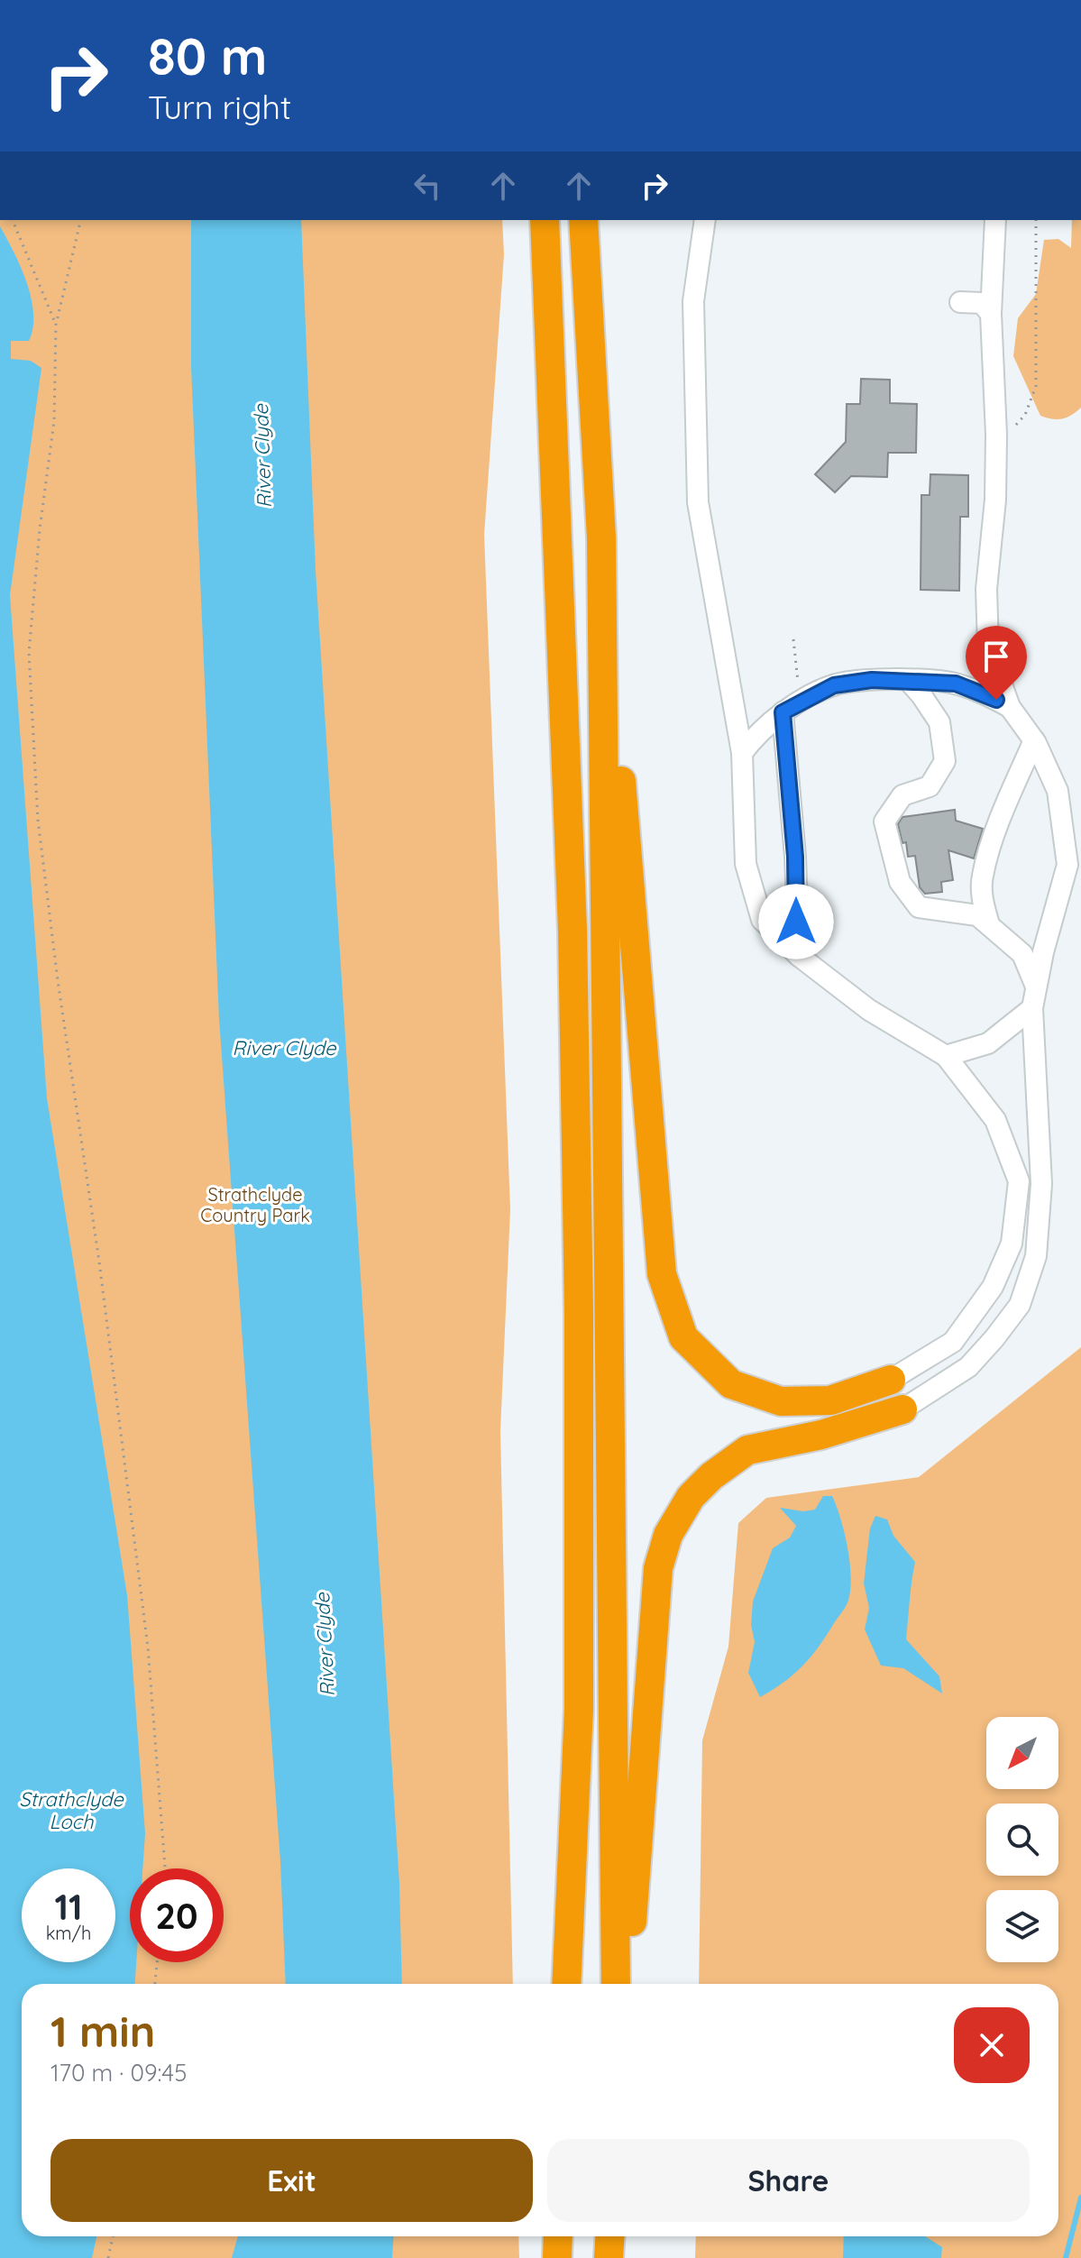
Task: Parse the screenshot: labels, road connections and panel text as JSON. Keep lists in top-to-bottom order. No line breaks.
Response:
{"water":["River Clyde","Strathclyde Loch"],"parks":["Strathclyde Country Park"],"north":"bottom left","page":{"turn":["80 m","Turn right"],"speed":"11 km/h","limit":"20","heading":["1 min","170 m · 09:45"],"buttons":["Exit","Share"]}}
